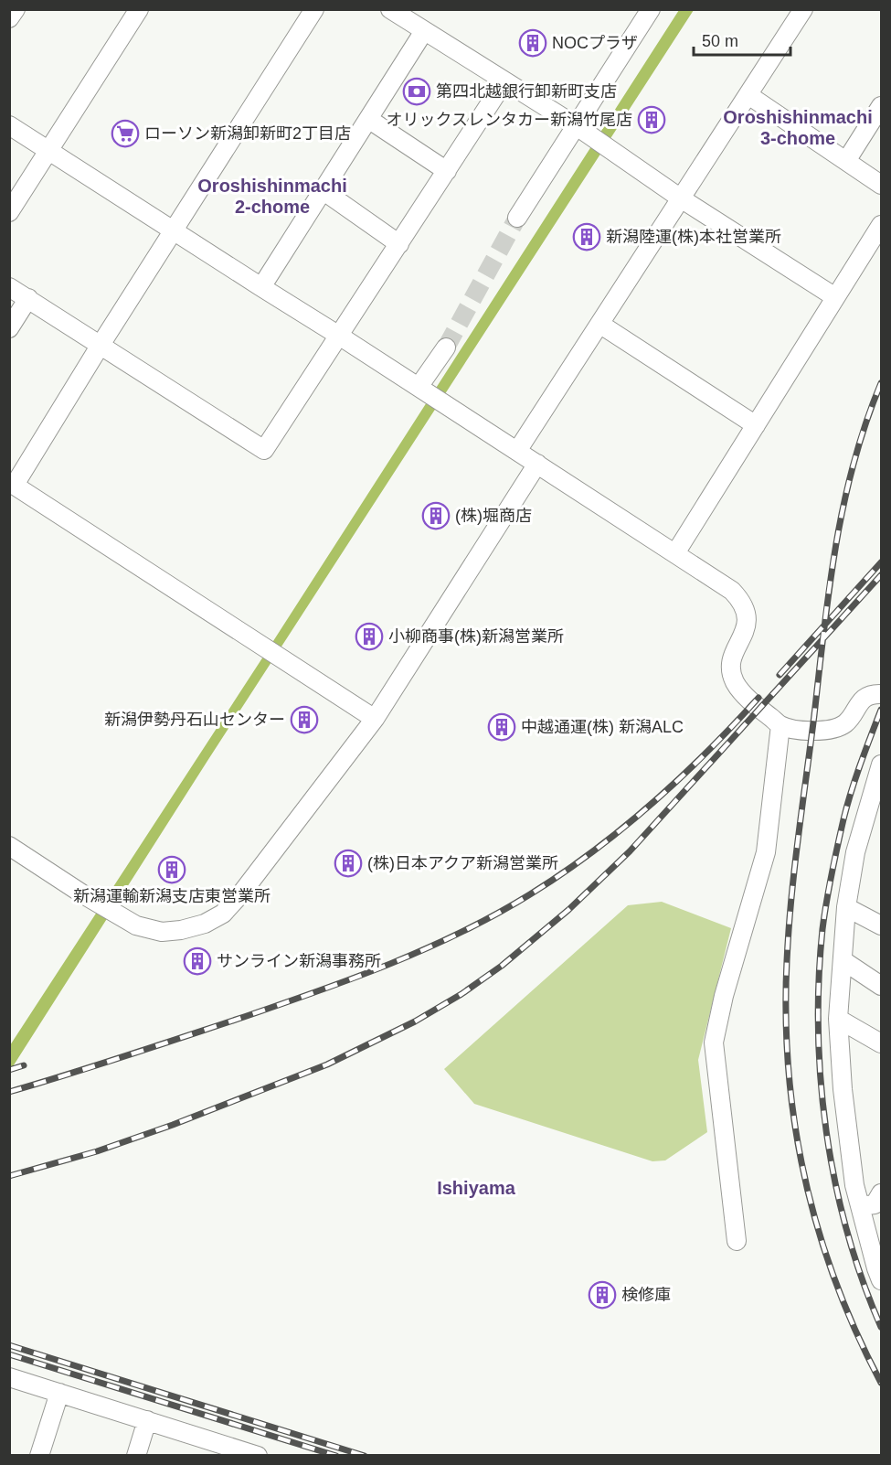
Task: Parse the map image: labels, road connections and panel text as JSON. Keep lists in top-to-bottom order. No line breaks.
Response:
{"districts":["Oroshishinmachi 3-chome","Oroshishinmachi 2-chome","Ishiyama"],"places":{"building":["NOCプラザ","オリックスレンタカー新潟竹尾店","新潟陸運(株)本社営業所","(株)堀商店","小柳商事(株)新潟営業所","新潟伊勢丹石山センター","中越通運(株) 新潟ALC","(株)日本アクア新潟営業所","新潟運輸新潟支店東営業所","サンライン新潟事務所","検修庫"],"bank":["第四北越銀行卸新町支店"],"supermarket":["ローソン新潟卸新町2丁目店"]},"scale_bar":"50 m"}
